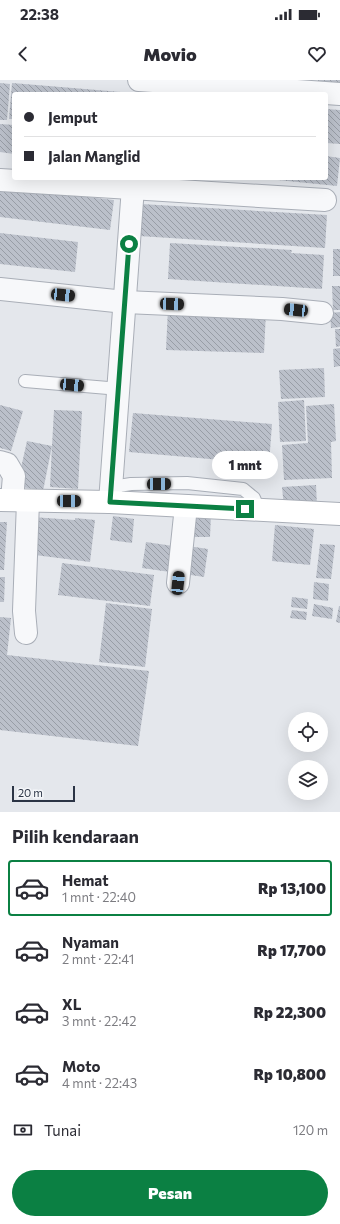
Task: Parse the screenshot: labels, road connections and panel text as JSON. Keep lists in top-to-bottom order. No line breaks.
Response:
{"scale_bar":"20 m","page":{"status":"22:38","header":"Movio","banner":["Jemput","Jalan Manglid"],"bubble":"1 mnt","scale":"20 m","heading":"Pilih kendaraan","list":[{"name":"Hemat","note":"1 mnt · 22:40","value":"Rp 13,100"},{"name":"Nyaman","note":"2 mnt · 22:41","value":"Rp 17,700"},{"name":"XL","note":"3 mnt · 22:42","value":"Rp 22,300"},{"name":"Moto","note":"4 mnt · 22:43","value":"Rp 10,800"}],"pay":["Tunai","120 m"],"buttons":"Pesan"}}
